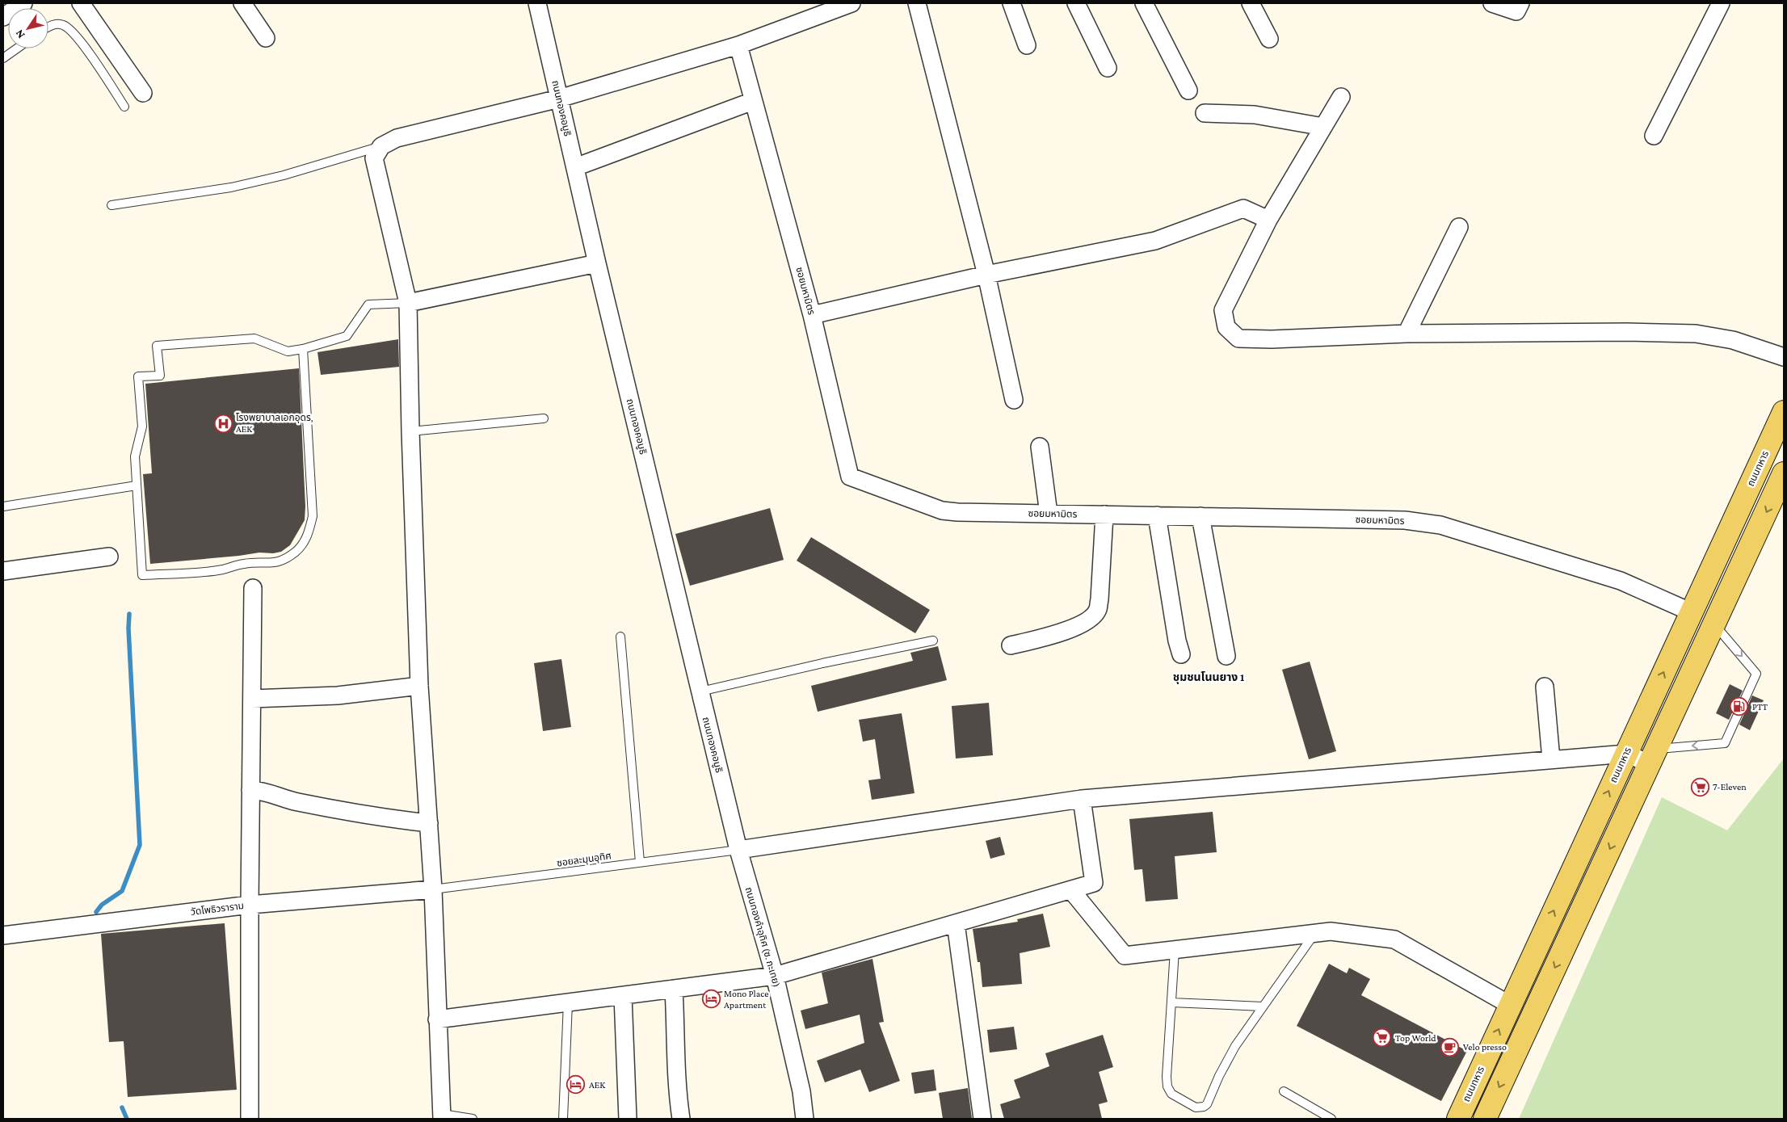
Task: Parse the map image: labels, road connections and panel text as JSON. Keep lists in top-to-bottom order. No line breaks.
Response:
{"streets":{"main road":["ถนนทหาร"],"street":["ถนนทองคอมูธิ","ซอยมหามิตร","วัดโพธิวราราม","ถนนทองคำอุทิศ (ซ. กะเทย)"],"lane":["ซอยละมุนอุทิศ"]},"crossings":[["ถนนทองคอมูธิ","ซอยละมุนอุทิศ"],["ถนนทองคอมูธิ","ถนนทองคำอุทิศ (ซ. กะเทย)"],["ซอยมหามิตร","ถนนทหาร"],["ซอยละมุนอุทิศ","วัดโพธิวราราม"],["ซอยละมุนอุทิศ","ถนนทองคำอุทิศ (ซ. กะเทย)"]],"districts":["ชุมชนโนนยาง 1"],"places":{"hospital":["โรงพยาบาลเอกอุดร, AEK"],"fuel station":["PTT"],"supermarket":["7-Eleven","Top World"],"hotel":["Mono Place Apartment","AEK"],"cafe":["Velo presso"]},"north":"bottom left"}
